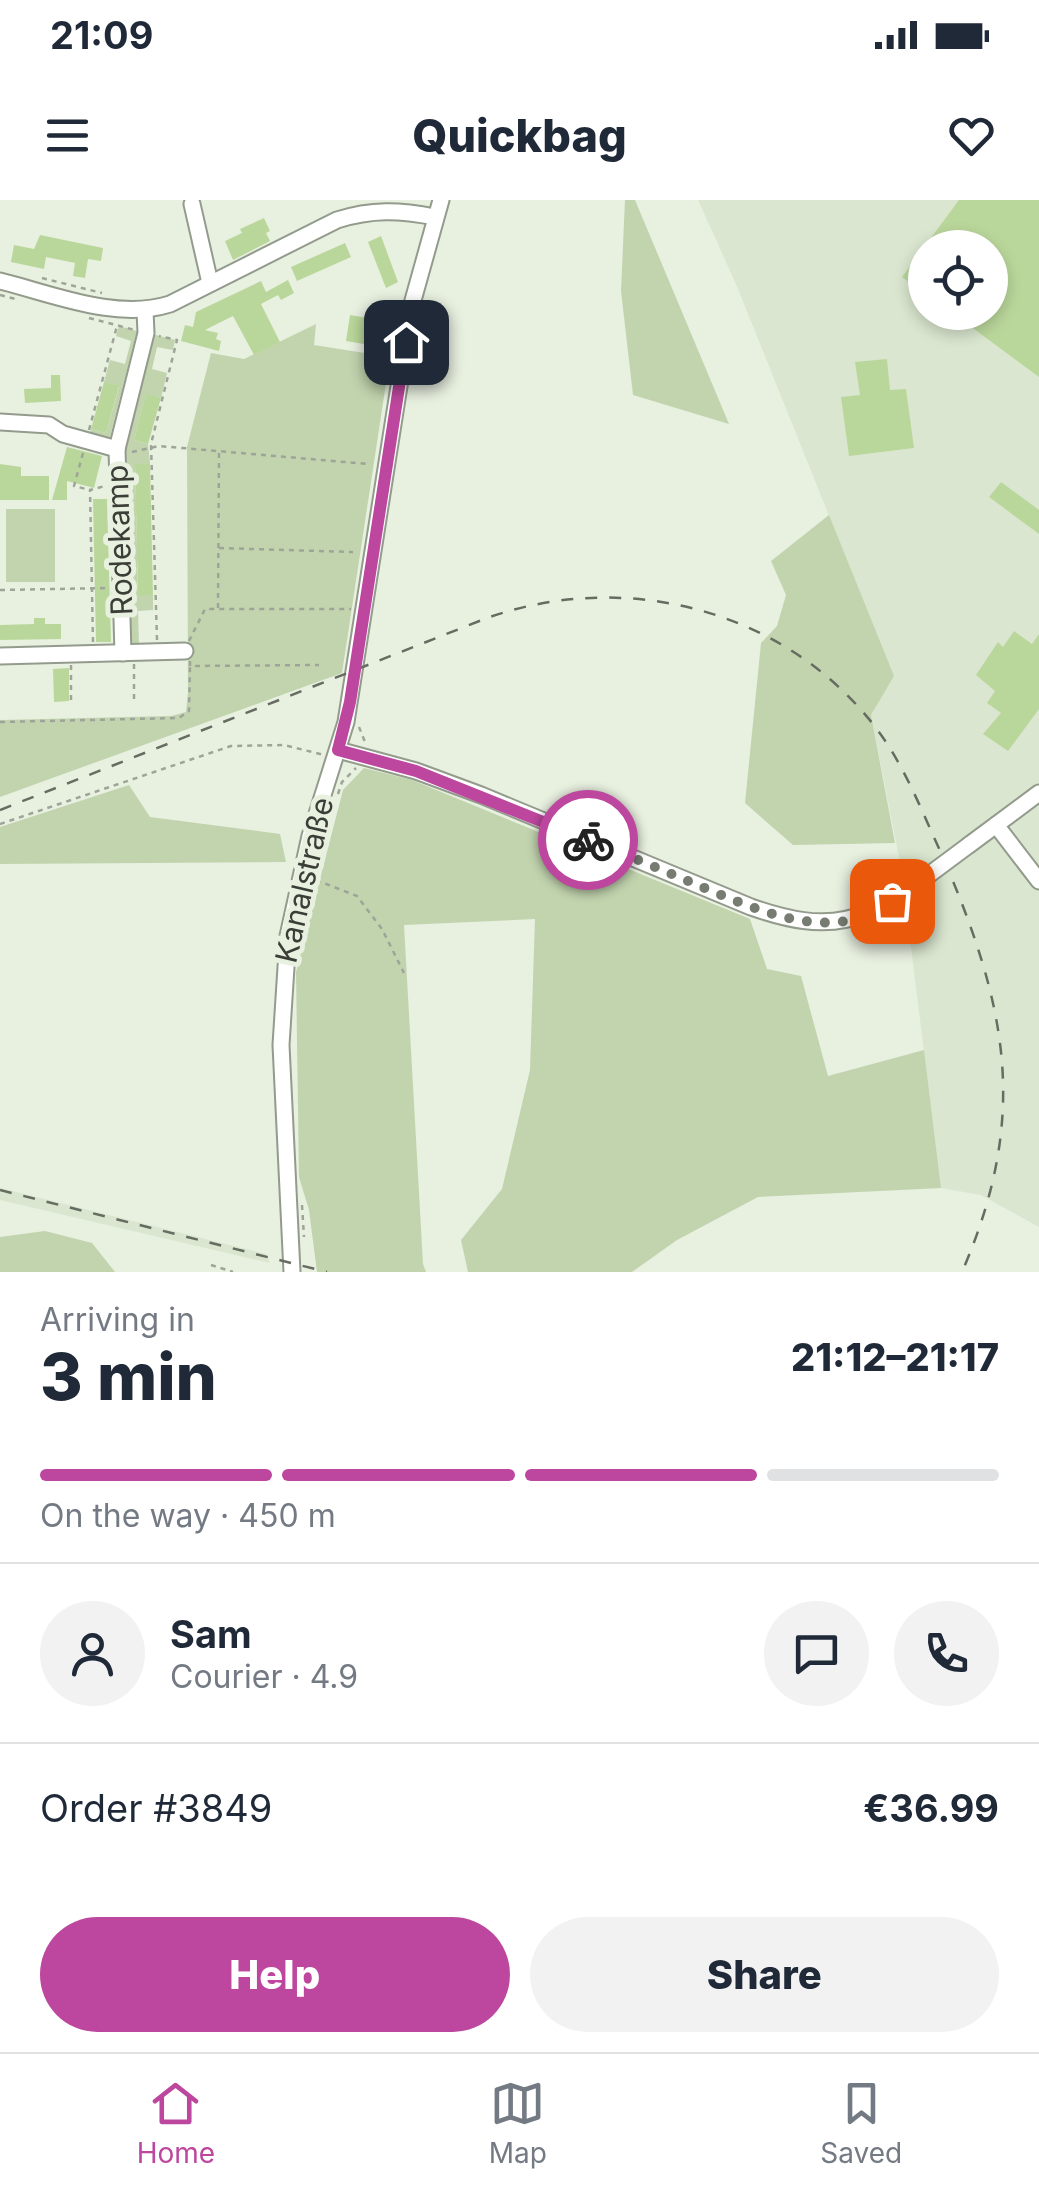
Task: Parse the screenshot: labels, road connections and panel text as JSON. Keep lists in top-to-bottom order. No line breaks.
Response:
{"streets":{"street":["Rodekamp","Kanalstraße"]},"page":{"status":"21:09","header":"Quickbag","heading":["3 min","Arriving in","21:12–21:17"],"panel":["Sam","Courier · 4.9","Order #3849","€36.99"],"bar":"On the way · 450 m","buttons":["Help","Share"],"tabs":["Home","Map","Saved"]}}
